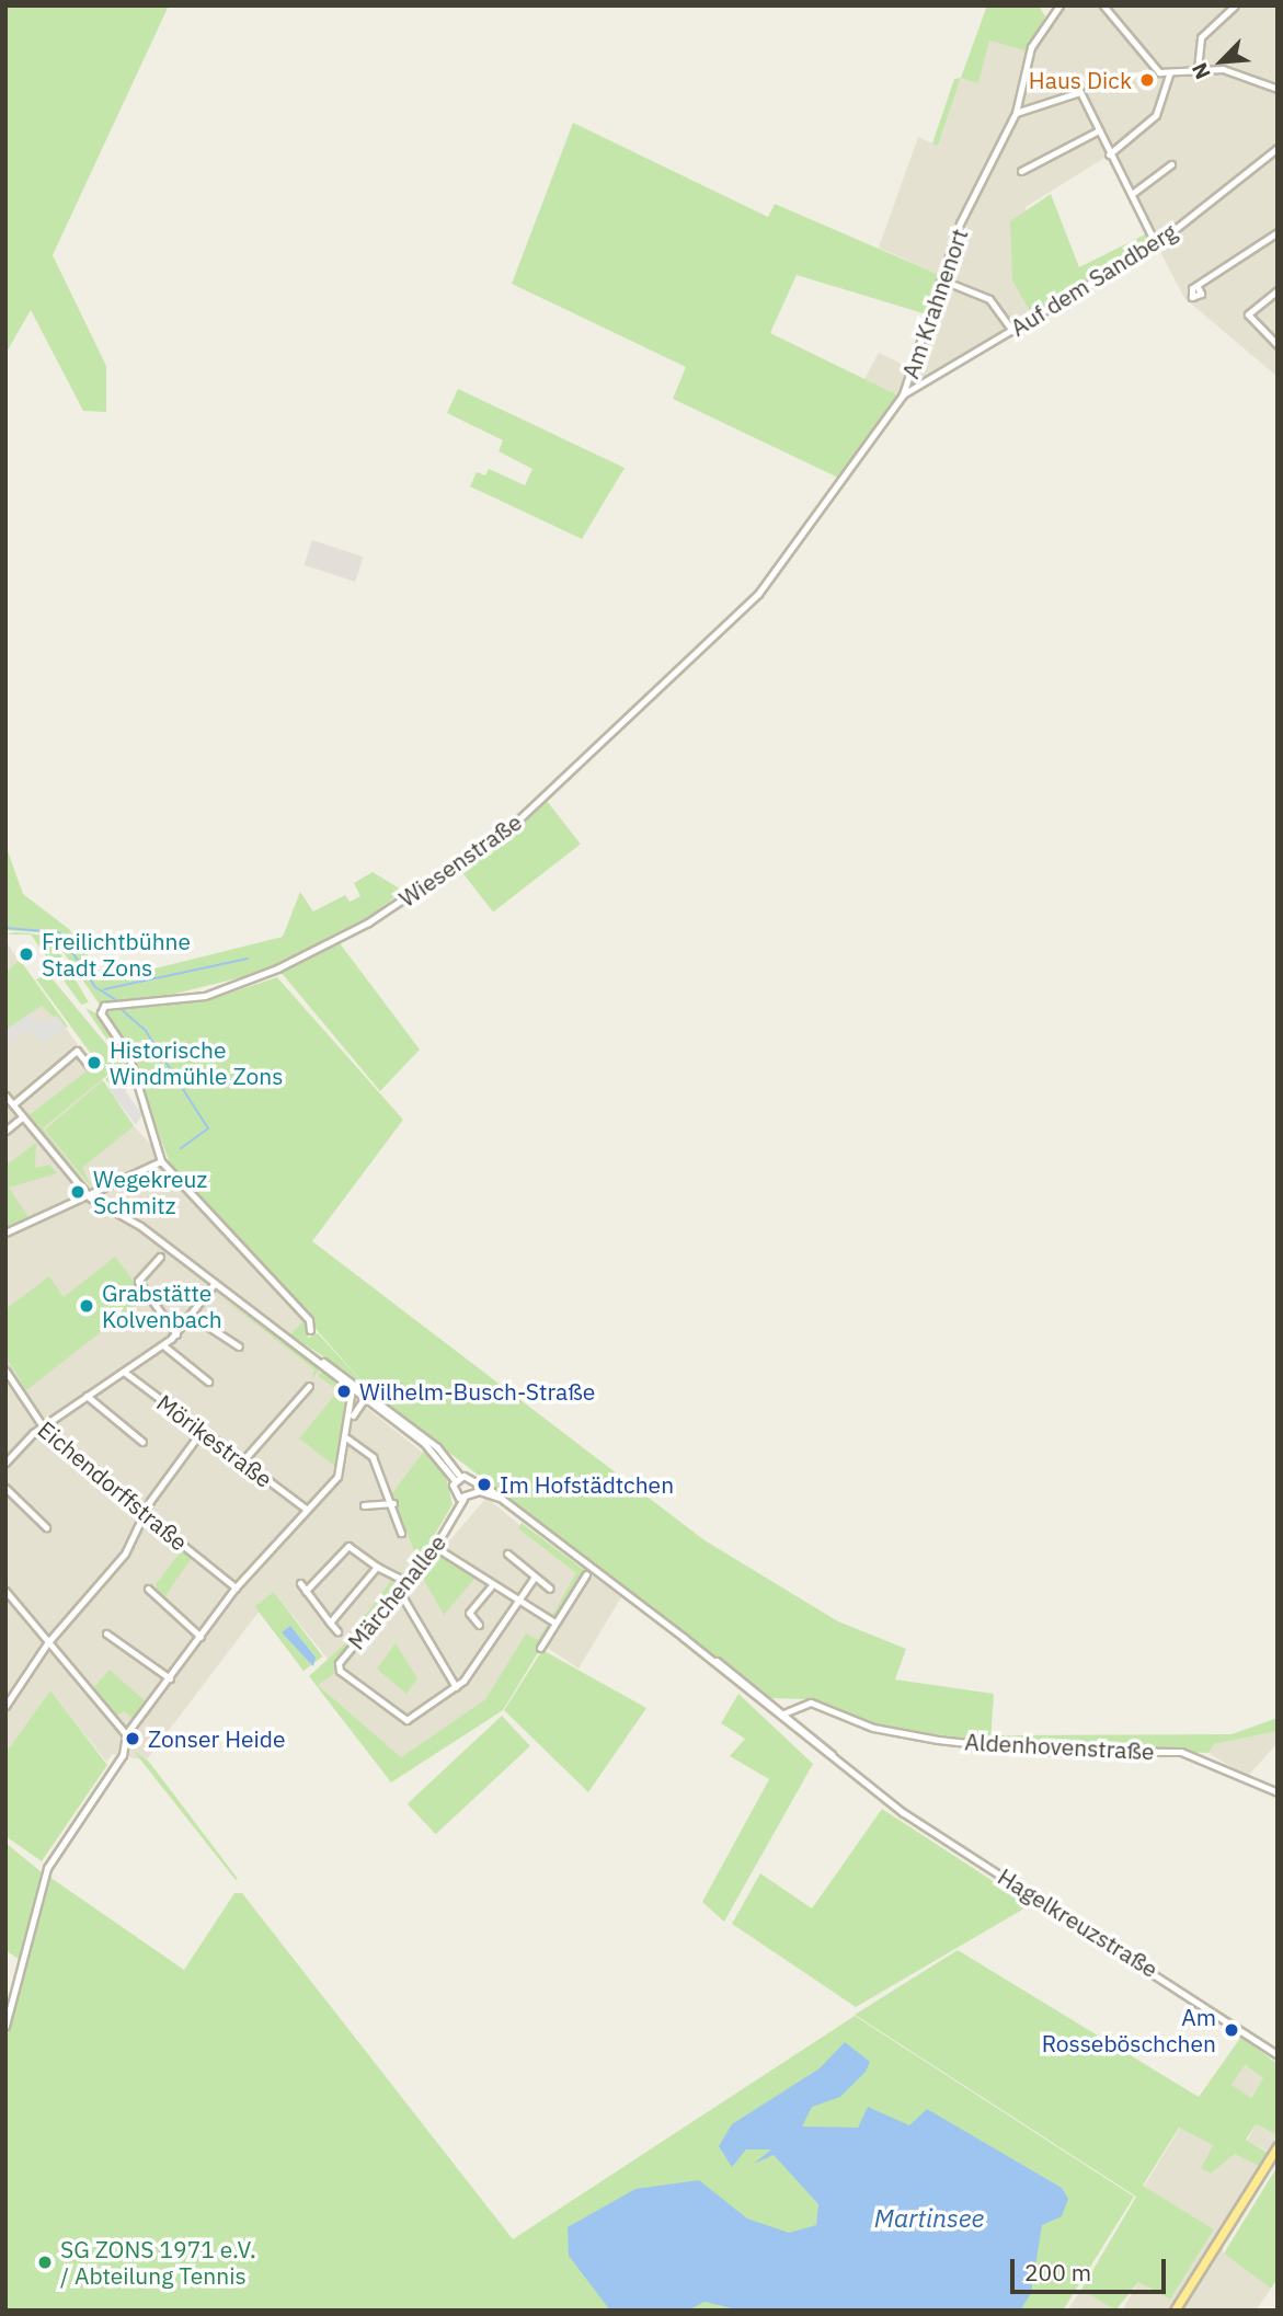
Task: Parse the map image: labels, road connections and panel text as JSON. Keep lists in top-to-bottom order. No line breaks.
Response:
{"streets":{"street":["Auf dem Sandberg","Am Krahnenort","Wiesenstraße","Mörikestraße","Eichendorffstraße","Märchenallee","Aldenhovenstraße","Hagelkreuzstraße"]},"crossings":[["Auf dem Sandberg","Am Krahnenort"],["Auf dem Sandberg","Wiesenstraße"],["Am Krahnenort","Wiesenstraße"],["Aldenhovenstraße","Hagelkreuzstraße"]],"water":["Martinsee"],"places":["Haus Dick","Freilichtbühne Stadt Zons","Historische Windmühle Zons","Wegekreuz Schmitz","Grabstätte Kolvenbach","Wilhelm-Busch-Straße","Im Hofstädtchen","Zonser Heide","Am Rosseböschchen","SG ZONS 1971 e.V. / Abteilung Tennis"],"scale_bar":"200 m","north":"bottom left"}
